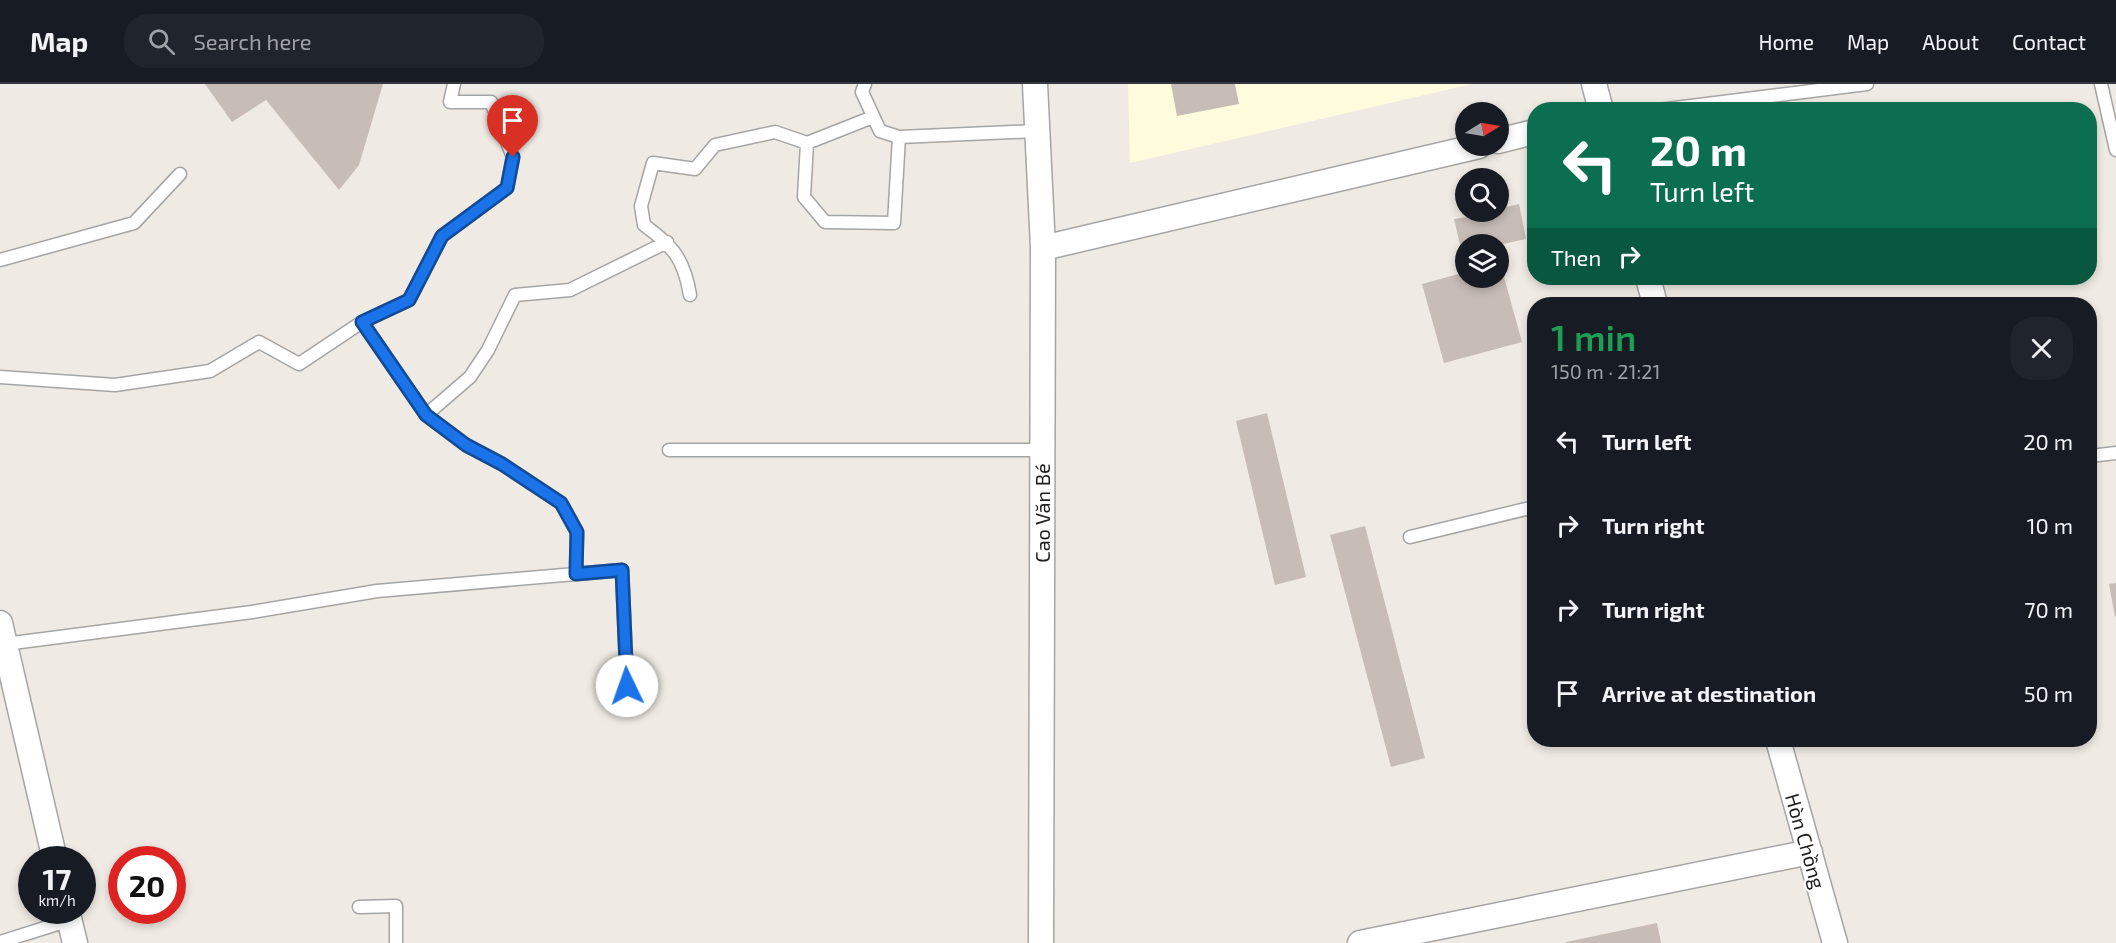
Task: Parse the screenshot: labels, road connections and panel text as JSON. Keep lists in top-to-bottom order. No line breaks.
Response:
{"streets":{"street":["Cao Văn Bé","Hòn Chồng"]},"north":"right","page":{"header":"Map","search":"Search here","nav":["Home","Map","About","Contact"],"turn":["20 m","Turn left"],"then":"Then","heading":["1 min","150 m · 21:21"],"list":[{"name":"Turn left","value":"20 m"},{"name":"Turn right","value":"10 m"},{"name":"Turn right","value":"70 m"},{"name":"Arrive at destination","value":"50 m"}],"speed":"17 km/h","limit":"20"}}
